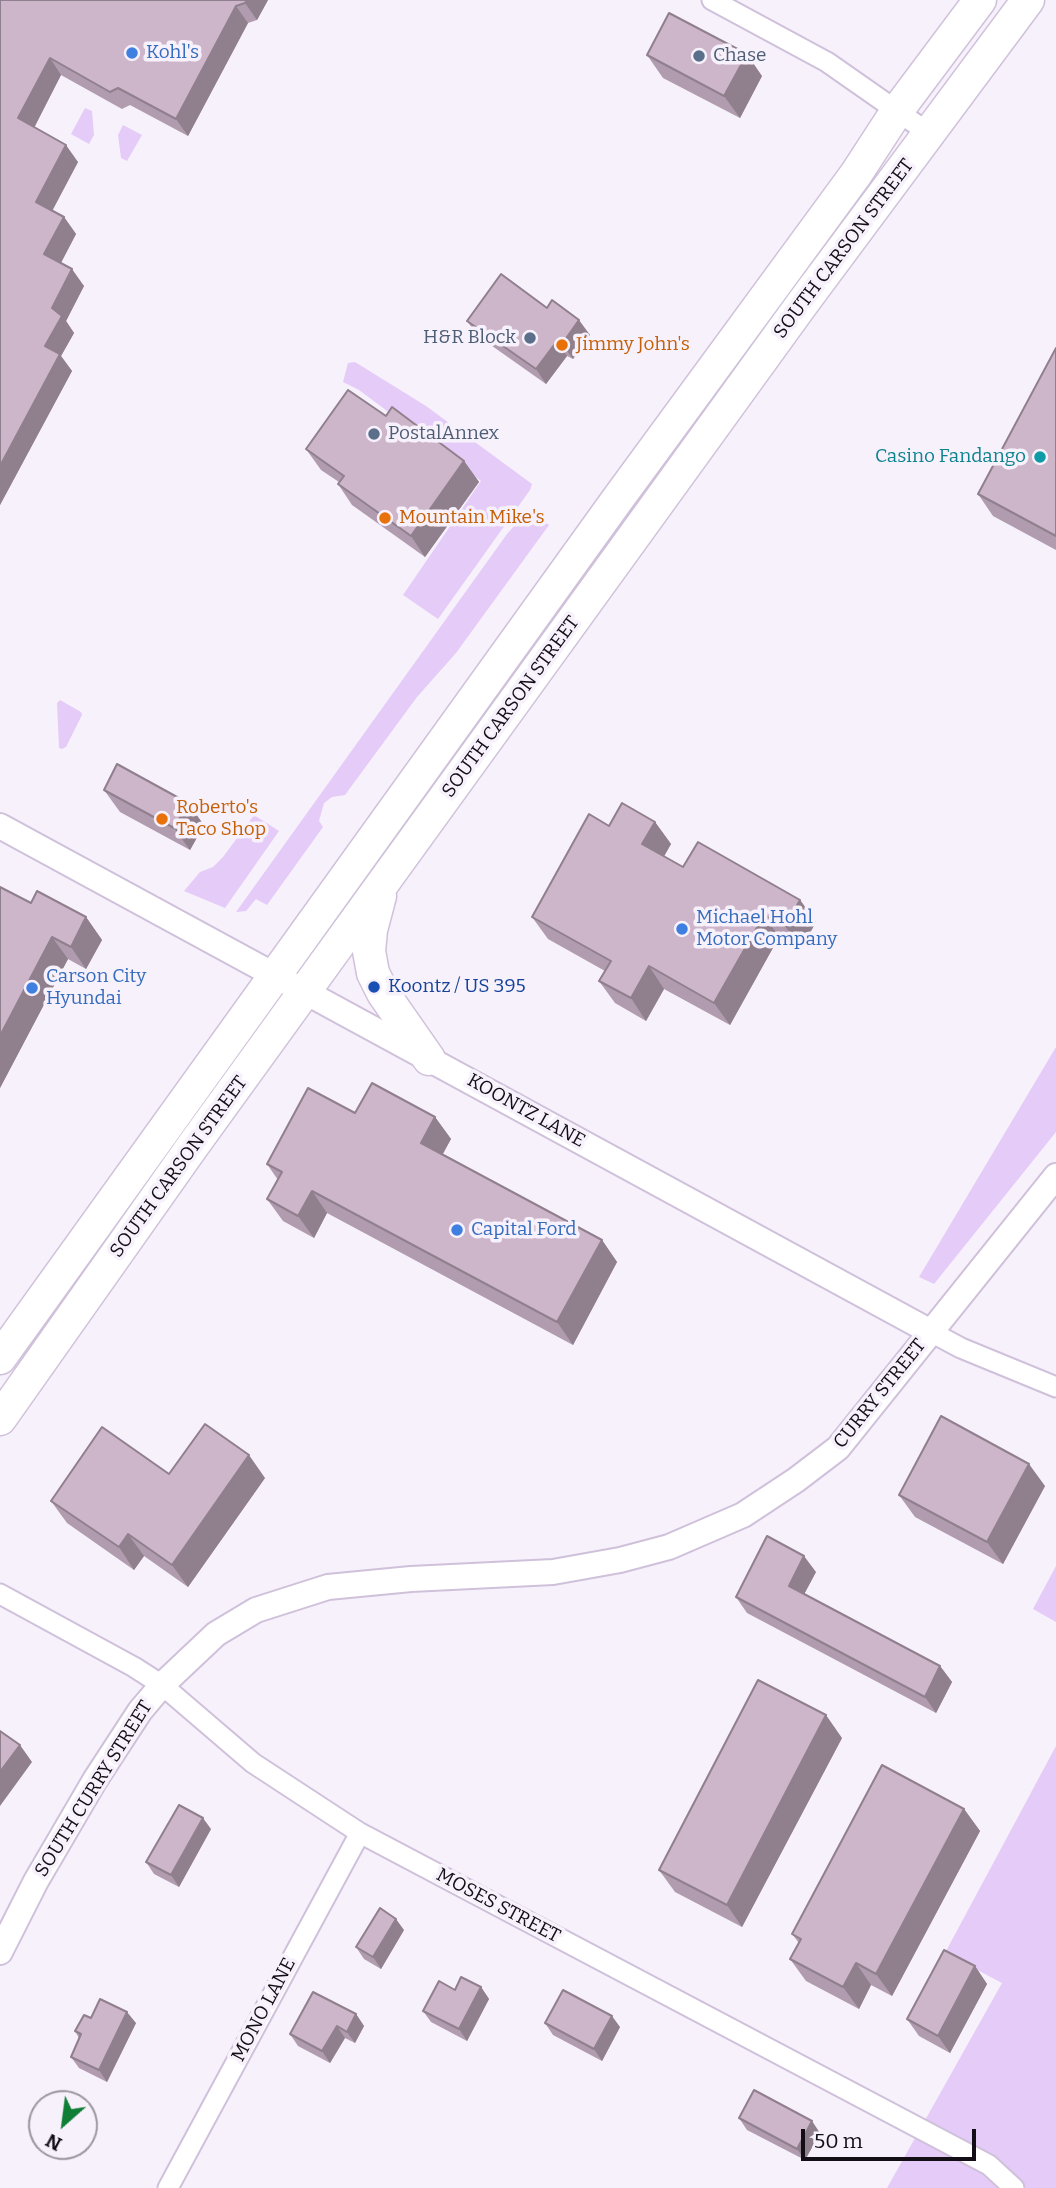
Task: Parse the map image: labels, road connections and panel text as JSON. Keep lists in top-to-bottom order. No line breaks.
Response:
{"streets":{"main road":["SOUTH CARSON STREET"],"street":["KOONTZ LANE","CURRY STREET","SOUTH CURRY STREET","MOSES STREET","MONO LANE"]},"crossings":[["SOUTH CARSON STREET","KOONTZ LANE"],["KOONTZ LANE","CURRY STREET"],["CURRY STREET","SOUTH CURRY STREET"],["SOUTH CURRY STREET","MOSES STREET"],["MOSES STREET","MONO LANE"]],"places":["Kohl's","Chase","H&R Block","Jimmy John's","PostalAnnex","Casino Fandango","Mountain Mike's","Roberto's Taco Shop","Michael Hohl Motor Company","Koontz / US 395","Carson City Hyundai","Capital Ford"],"scale_bar":"50 m","north":"bottom left"}
